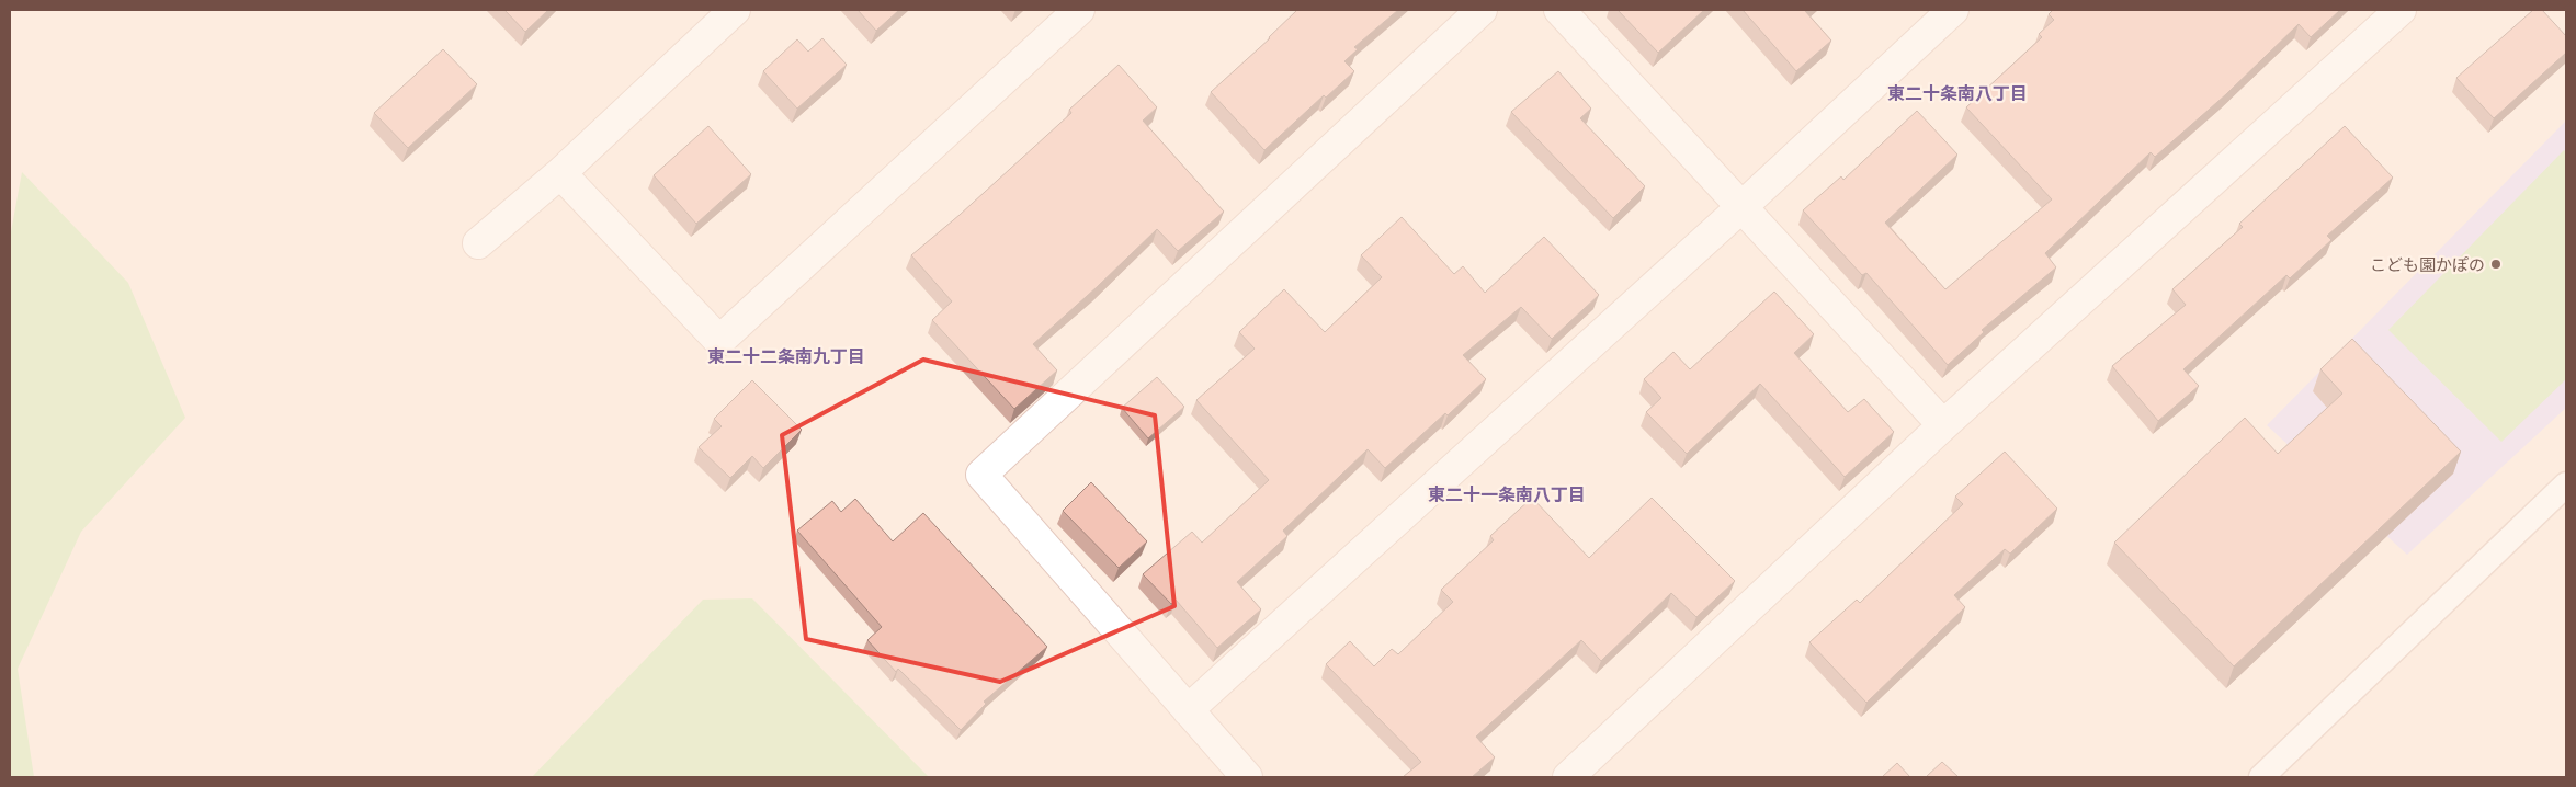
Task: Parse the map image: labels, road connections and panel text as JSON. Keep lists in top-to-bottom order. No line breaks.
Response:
{"districts":["東二十条南八丁目","東二十二条南九丁目","東二十一条南八丁目"],"places":["こども園かぽの"]}
